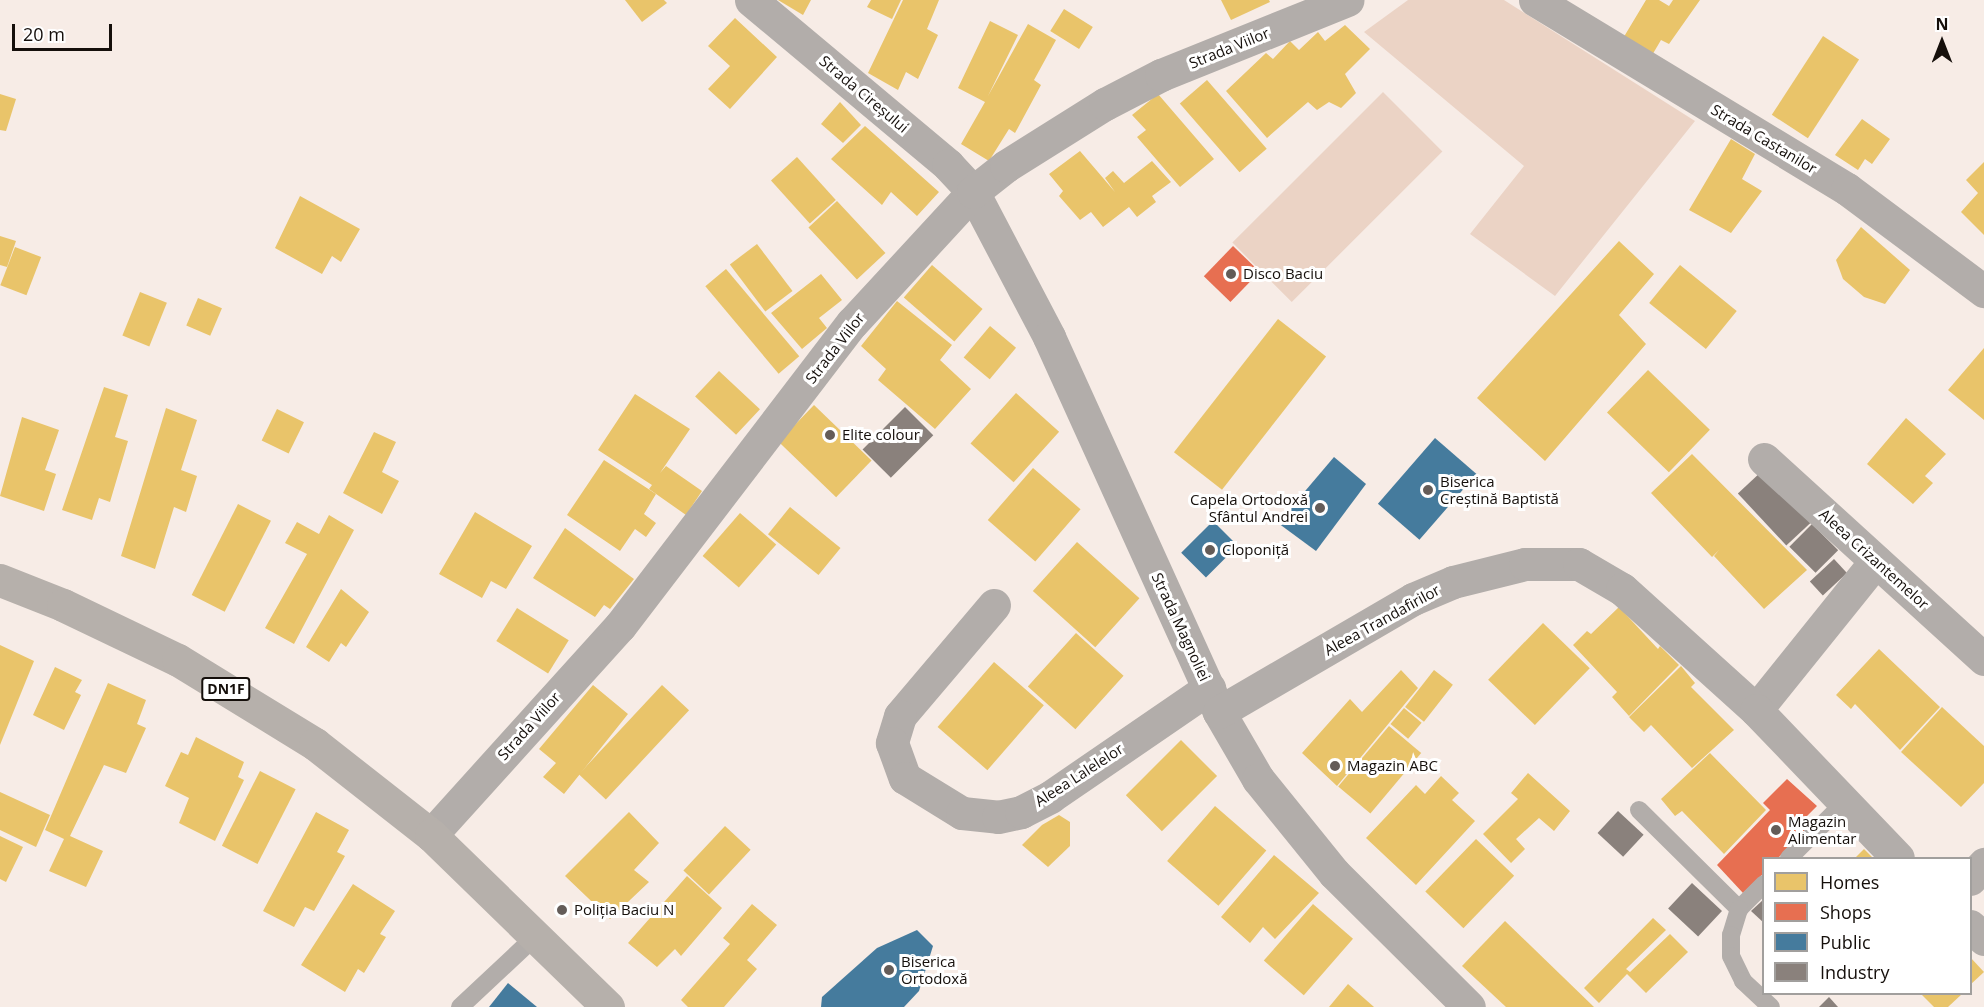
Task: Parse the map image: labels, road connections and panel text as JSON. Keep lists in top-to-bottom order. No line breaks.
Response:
{"streets":{"main road":["DN1F"],"street":["Strada Viilor","Strada Cireșului","Strada Castanilor","Aleea Crizantemelor","Aleea Trandafirilor","Strada Magnoliei","Aleea Lalelelor"]},"crossings":[["Strada Viilor","Strada Cireșului"],["Strada Viilor","Strada Magnoliei"],["Strada Viilor","DN1F"],["Strada Cireșului","Strada Magnoliei"],["Aleea Trandafirilor","Strada Magnoliei"],["Aleea Trandafirilor","Aleea Lalelelor"],["Strada Magnoliei","Aleea Lalelelor"]],"places":["Disco Baciu","Elite colour","Biserica Creștină Baptistă","Capela Ortodoxă Sfântul Andrei","Cloponiță","Magazin ABC","Magazin Alimentar","Poliția Baciu N","Biserica Ortodoxă"],"legend":["Homes","Shops","Public","Industry"],"scale_bar":"20 m","north":"top"}
